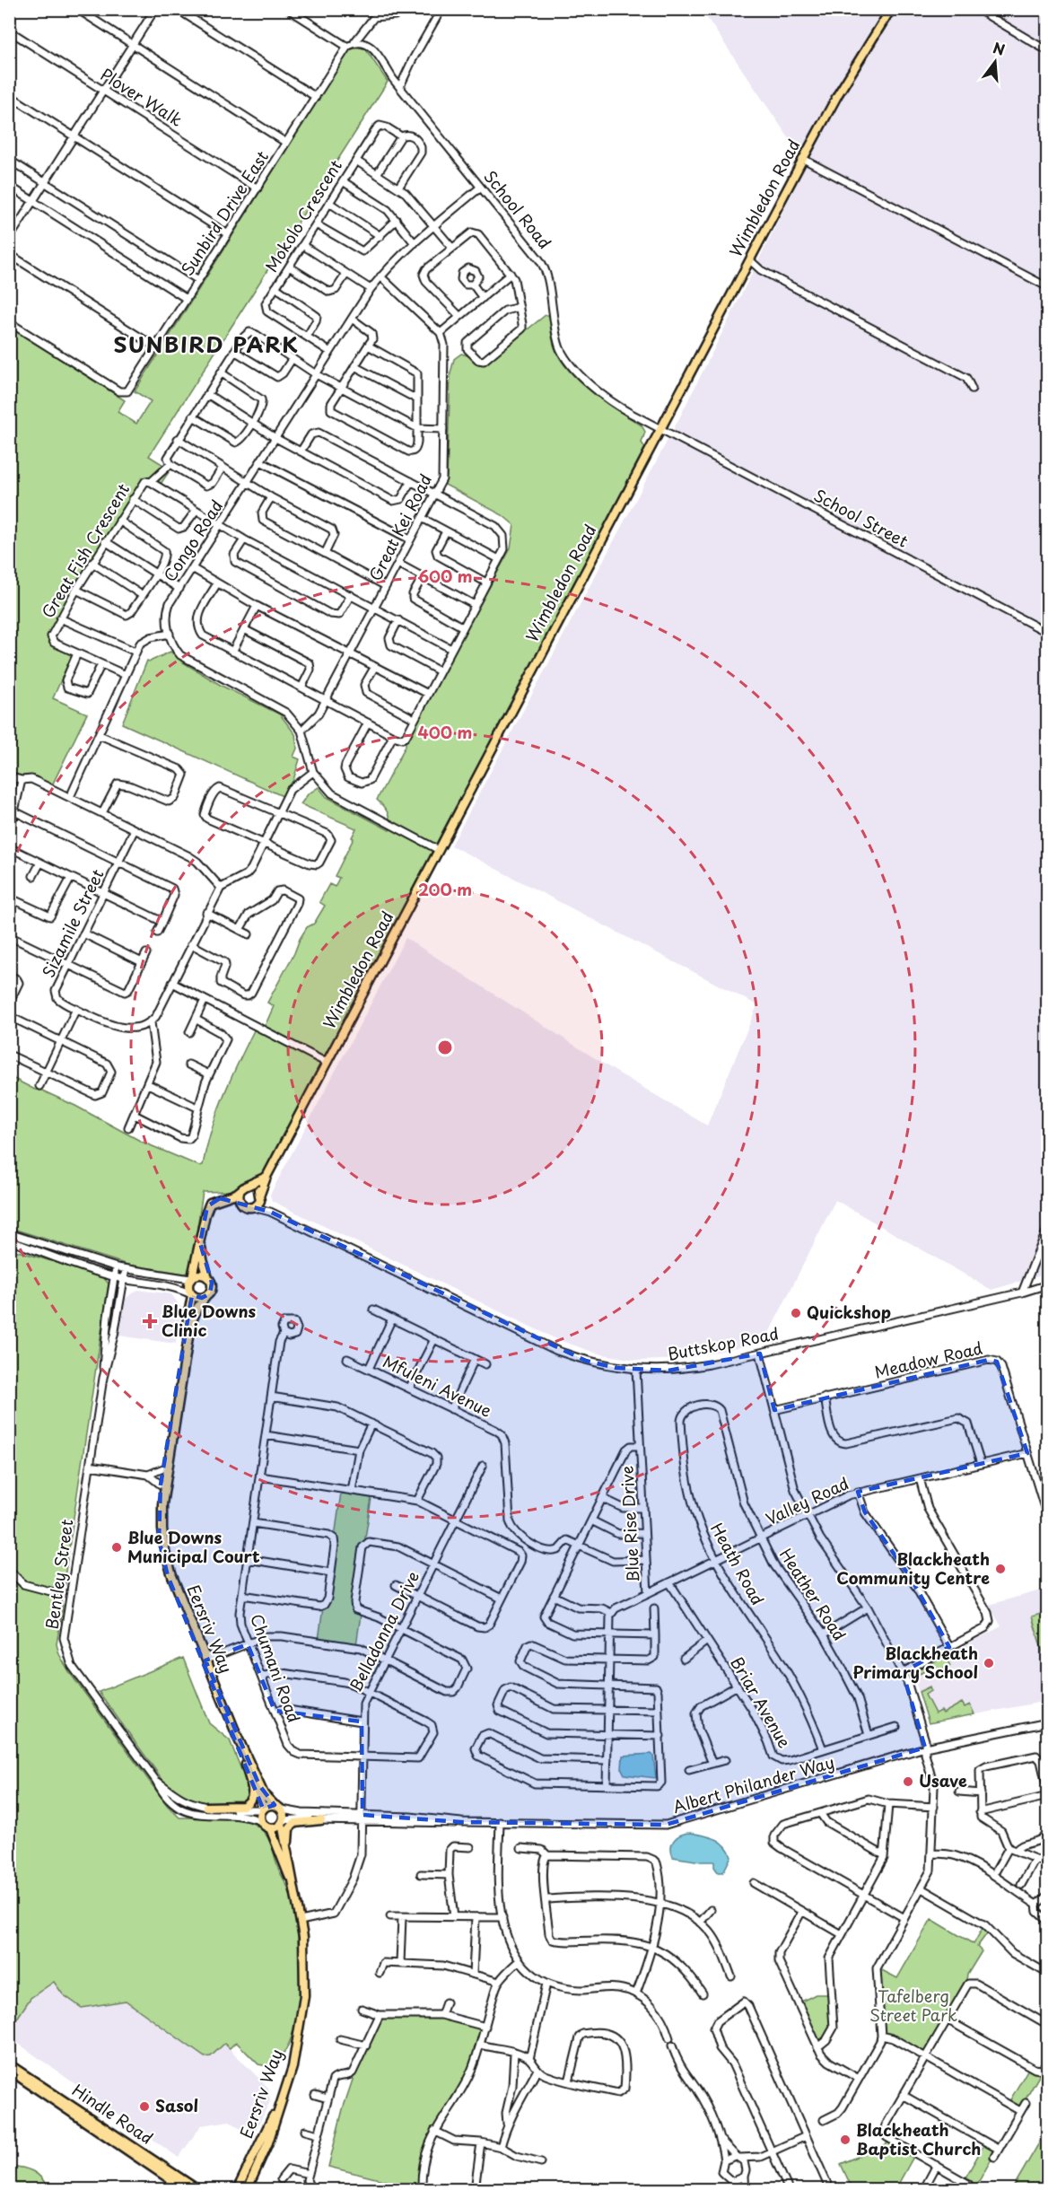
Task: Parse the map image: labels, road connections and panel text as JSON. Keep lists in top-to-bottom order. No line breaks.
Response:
{"streets":{"main road":["Wimbledon Road","Eersriv Way","Hindle Road"],"street":["Plover Walk","School Road","Sunbird Drive East","Mokolo Crescent","School Street","Great Kei Road","Congo Road","Great Fish Crescent","Sizamile Street","Buttskop Road","Meadow Road","Mfuleni Avenue","Valley Road","Blue Rise Drive","Heath Road","Bentley Street","Heather Road","Belladonna Drive","Chumani Road","Briar Avenue","Albert Philander Way"]},"crossings":[["Plover Walk","Sunbird Drive East"],["Wimbledon Road","School Road"],["Wimbledon Road","School Street"],["Wimbledon Road","Congo Road"],["Wimbledon Road","Buttskop Road"],["School Road","School Street"],["School Road","Congo Road"],["Mokolo Crescent","Congo Road"],["Great Kei Road","Congo Road"],["Great Kei Road","Great Fish Crescent"],["Congo Road","Great Fish Crescent"],["Buttskop Road","Blue Rise Drive"],["Meadow Road","Valley Road"],["Valley Road","Blue Rise Drive"],["Valley Road","Heath Road"],["Valley Road","Heather Road"],["Valley Road","Briar Avenue"],["Heath Road","Heather Road"],["Heath Road","Briar Avenue"],["Bentley Street","Eersriv Way"],["Bentley Street","Albert Philander Way"],["Heather Road","Briar Avenue"],["Eersriv Way","Belladonna Drive"],["Eersriv Way","Albert Philander Way"],["Belladonna Drive","Chumani Road"],["Belladonna Drive","Albert Philander Way"]],"districts":["SUNBIRD PARK"],"parks":["Tafelberg Street Park"],"places":{"other":["Quickshop","Blue Downs Municipal Court","Blackheath Community Centre","Blackheath Primary School","Usave","Sasol","Blackheath Baptist Church"],"health":["Blue Downs Clinic"]},"north":"top","rings":["600 m","400 m","200 m"]}
